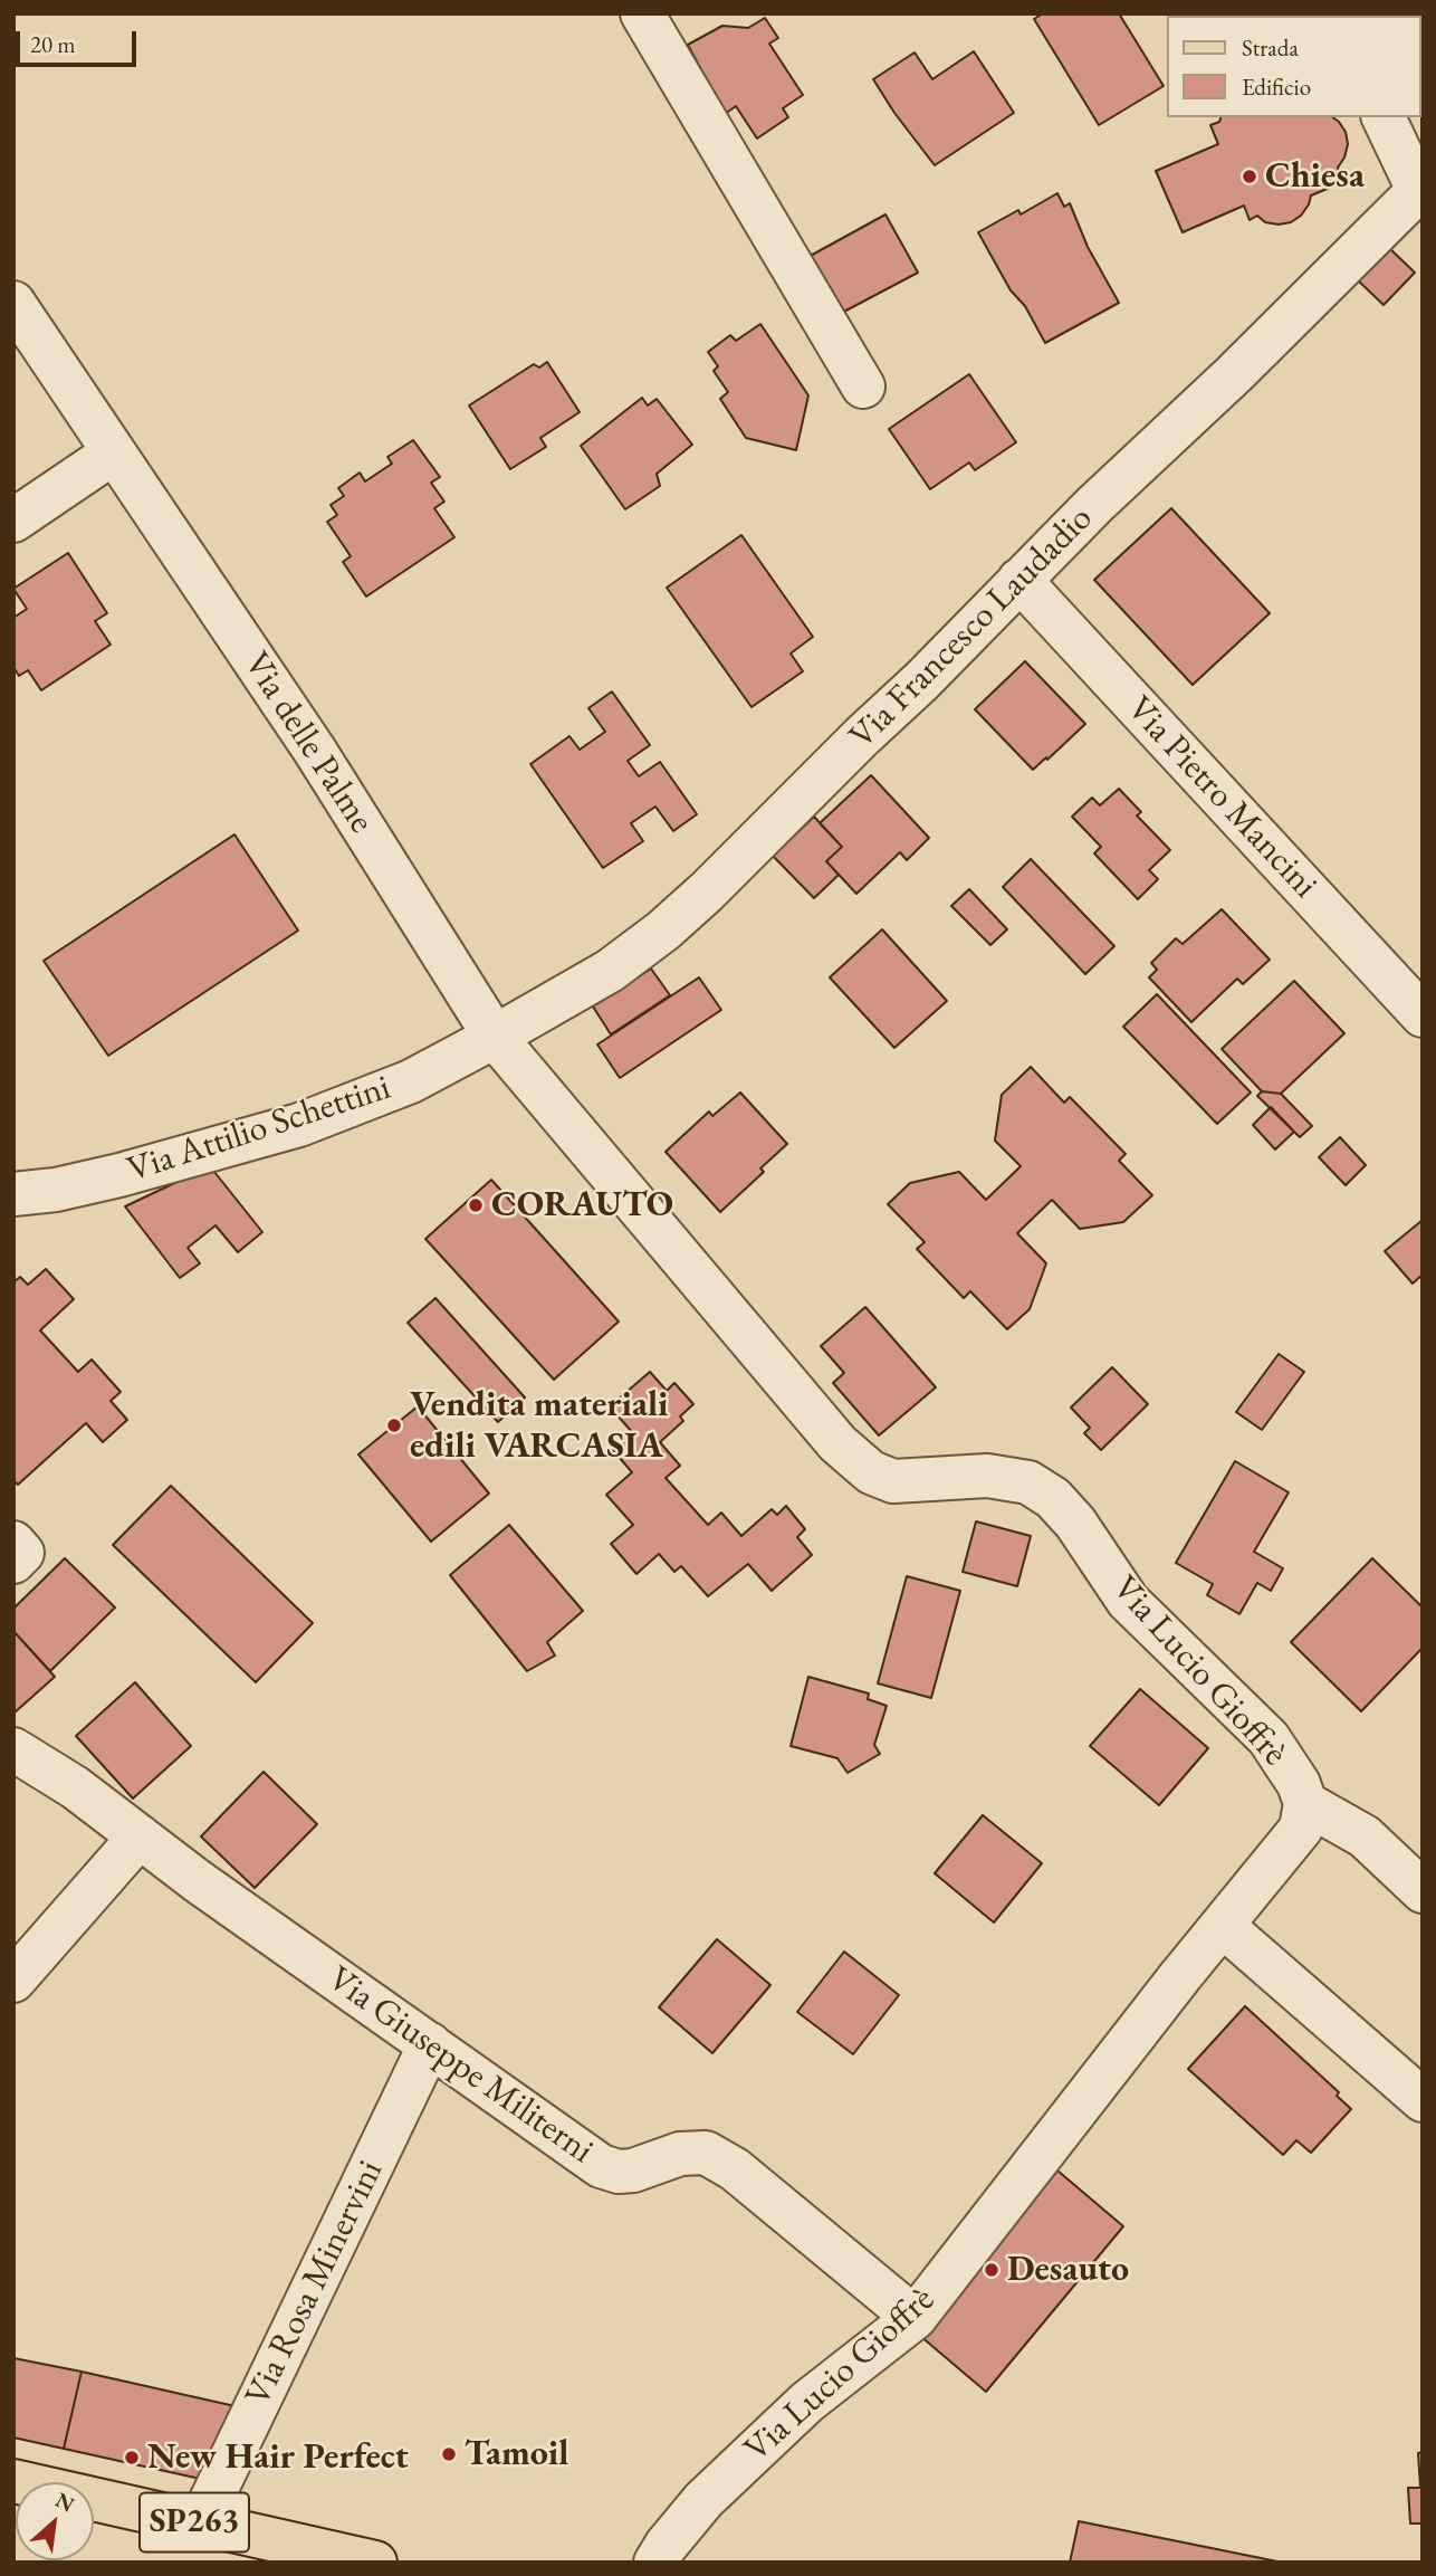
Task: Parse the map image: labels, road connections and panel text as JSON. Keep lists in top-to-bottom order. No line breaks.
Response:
{"streets":{"main road":["SP263"],"street":["Via Francesco Laudadio","Via delle Palme","Via Pietro Mancini","Via Attilio Schettini","Via Lucio Gioffrè","Via Giuseppe Militerni","Via Rosa Minervini"]},"crossings":[["Via Francesco Laudadio","Via delle Palme"],["Via Francesco Laudadio","Via Pietro Mancini"],["Via Francesco Laudadio","Via Attilio Schettini"],["Via Francesco Laudadio","Via Lucio Gioffrè"],["Via delle Palme","Via Attilio Schettini"],["Via delle Palme","Via Lucio Gioffrè"],["Via Attilio Schettini","Via Lucio Gioffrè"],["Via Lucio Gioffrè","Via Giuseppe Militerni"],["Via Giuseppe Militerni","Via Rosa Minervini"],["Via Rosa Minervini","SP263"]],"places":["Chiesa","CORAUTO","Vendita materiali edili VARCASIA","Desauto","Tamoil","New Hair Perfect"],"legend":["Strada","Edificio"],"scale_bar":"20 m","north":"top right"}
